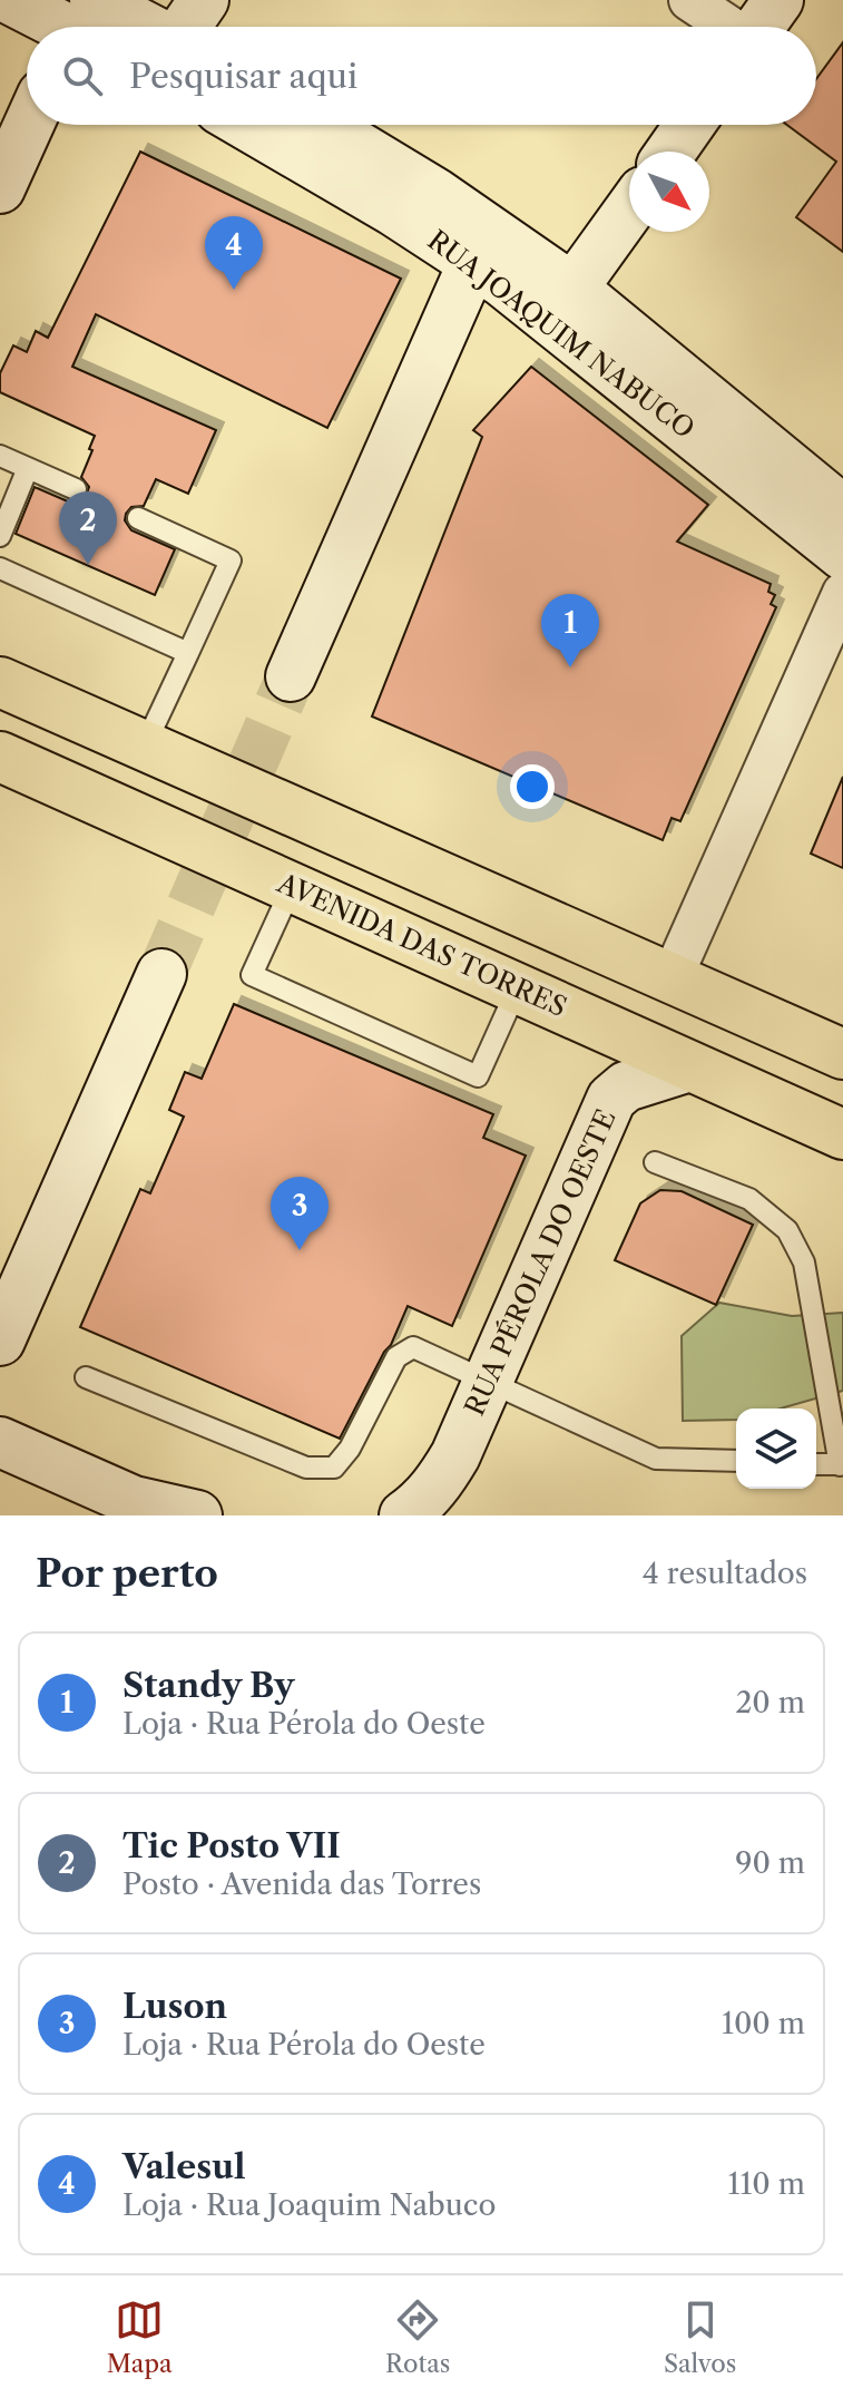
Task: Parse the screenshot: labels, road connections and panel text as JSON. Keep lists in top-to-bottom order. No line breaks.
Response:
{"streets":{"highway":["AVENIDA DAS TORRES"],"main road":["RUA JOAQUIM NABUCO","RUA PÉROLA DO OESTE"]},"crossings":[["AVENIDA DAS TORRES","RUA PÉROLA DO OESTE"]],"north":"bottom right","page":{"search":"Pesquisar aqui","pins":["4","2","1","3"],"heading":["Por perto","4 resultados"],"list":[{"mark":"1","name":"Standy By","note":"Loja · Rua Pérola do Oeste","value":"20 m"},{"mark":"2","name":"Tic Posto VII","note":"Posto · Avenida das Torres","value":"90 m"},{"mark":"3","name":"Luson","note":"Loja · Rua Pérola do Oeste","value":"100 m"},{"mark":"4","name":"Valesul","note":"Loja · Rua Joaquim Nabuco","value":"110 m"}],"nav":["Mapa","Rotas","Salvos"]}}
